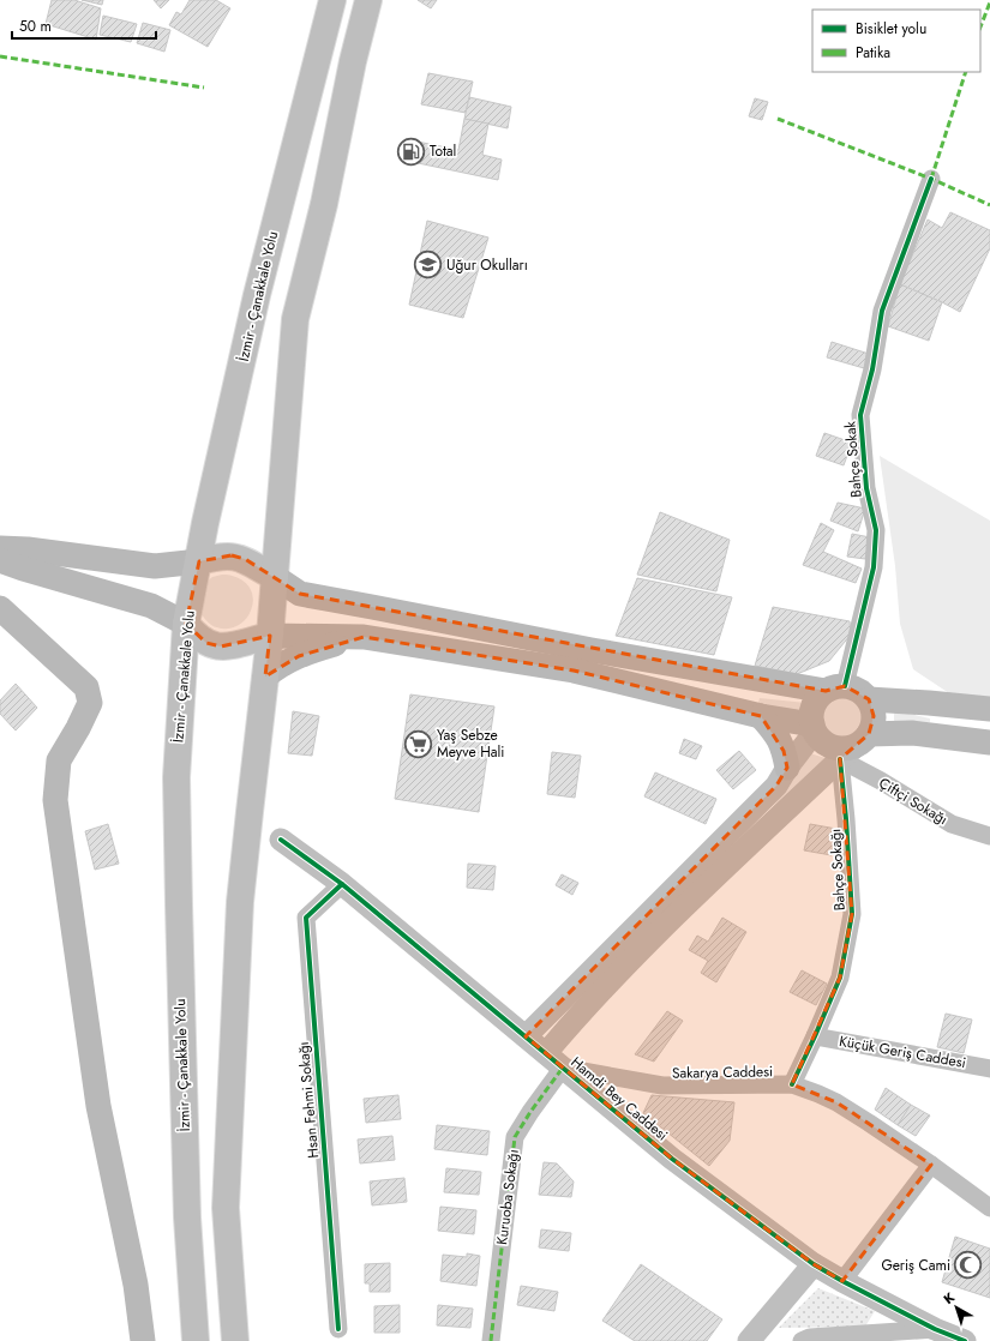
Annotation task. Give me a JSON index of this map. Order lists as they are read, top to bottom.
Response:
{
  "streets": {
    "highway": ["İzmir - Çanakkale Yolu"],
    "street": [
      "Bahçe Sokak",
      "Çiftçi Sokağı",
      "Bahçe Sokağı",
      "Küçük Geriş Caddesi",
      "Sakarya Caddesi",
      "Hamdi Bey Caddesi",
      "Hsan Fehmi Sokağı",
      "Kuruoba Sokağı"
    ]
  },
  "crossings": [
    ["Çiftçi Sokağı", "Bahçe Sokağı"],
    ["Bahçe Sokağı", "Küçük Geriş Caddesi"],
    ["Bahçe Sokağı", "Sakarya Caddesi"],
    ["Sakarya Caddesi", "Hamdi Bey Caddesi"],
    ["Sakarya Caddesi", "Kuruoba Sokağı"],
    ["Hamdi Bey Caddesi", "Hsan Fehmi Sokağı"],
    ["Hamdi Bey Caddesi", "Kuruoba Sokağı"]
  ],
  "places": {
    "fuel station": ["Total"],
    "school or university": ["Uğur Okulları"],
    "supermarket": ["Yaş Sebze Meyve Hali"],
    "mosque": ["Geriş Cami"]
  },
  "legend": ["Bisiklet yolu", "Patika"],
  "scale_bar": "50 m",
  "north": "top left"
}
